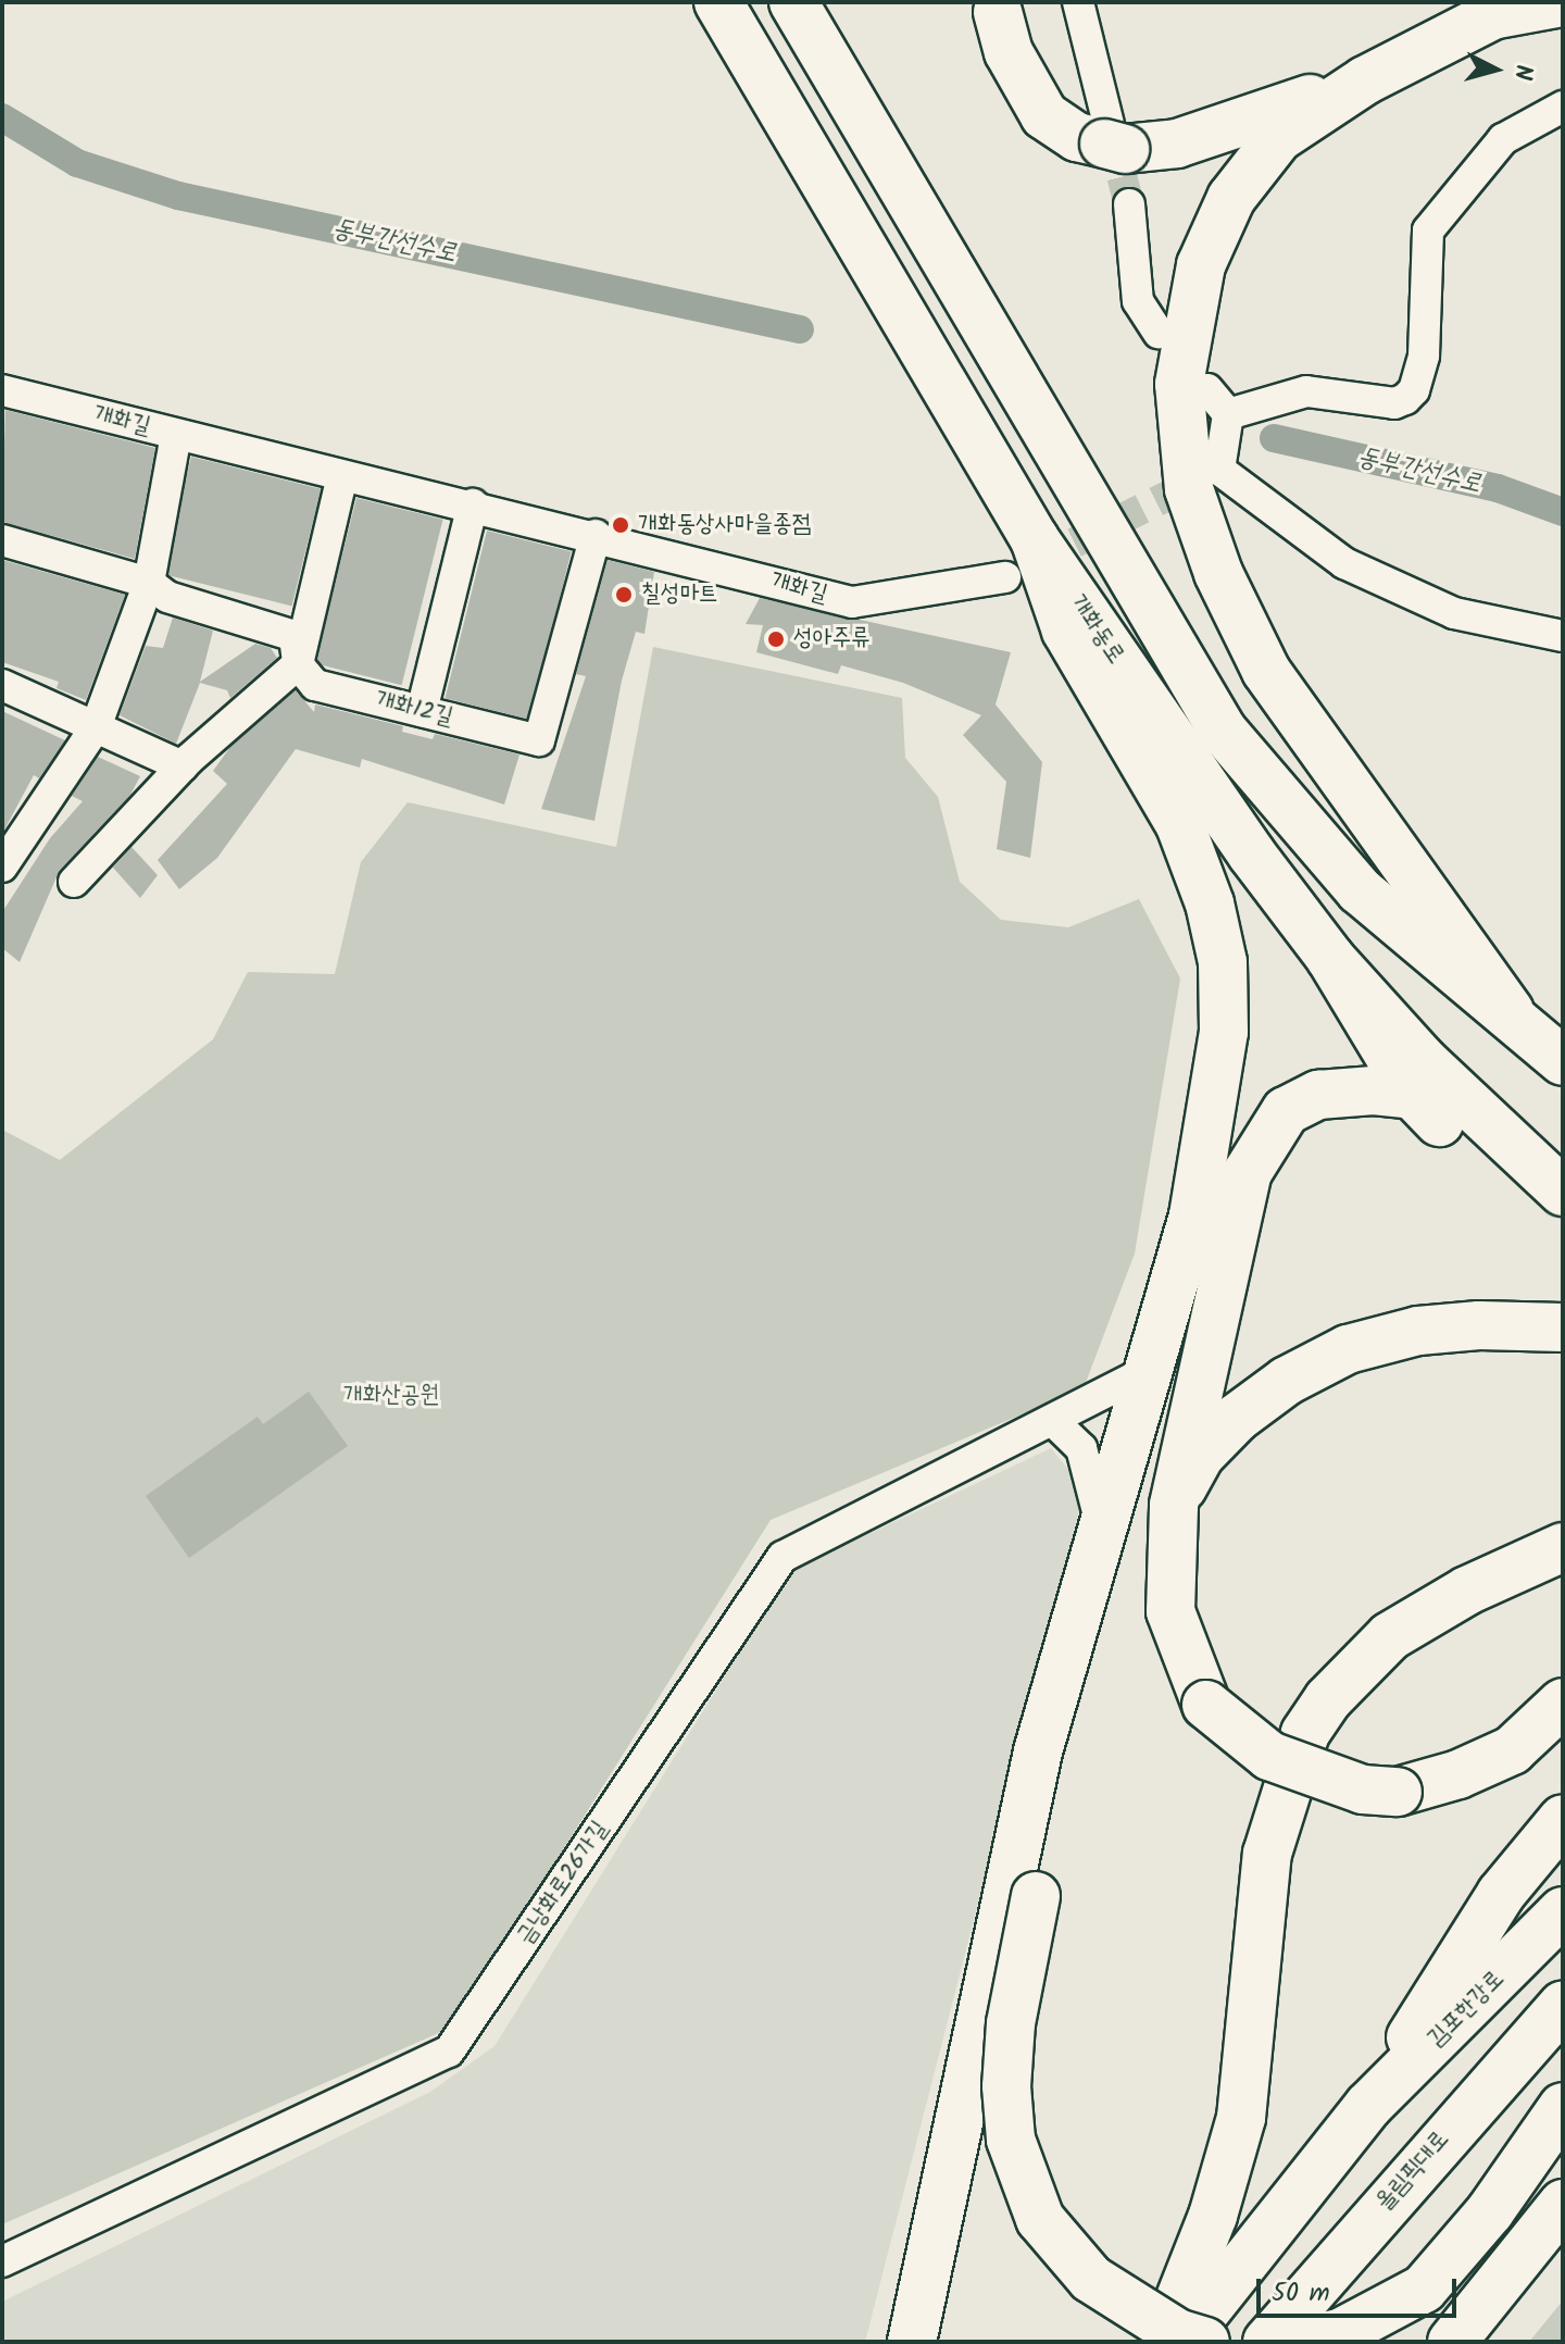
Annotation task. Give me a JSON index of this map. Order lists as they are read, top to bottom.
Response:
{
  "streets": {
    "main road": ["개화동로", "김포한강로", "올림픽대로"],
    "street": ["개화길", "개화12길", "금낭화로26가길"]
  },
  "crossings": [
    ["개화길", "개화12길"]
  ],
  "water": ["동부간선수로"],
  "parks": ["개화산공원"],
  "places": ["개화동상사마을종점", "칠성마트", "성아주류"],
  "scale_bar": "50 m",
  "north": "right"
}
